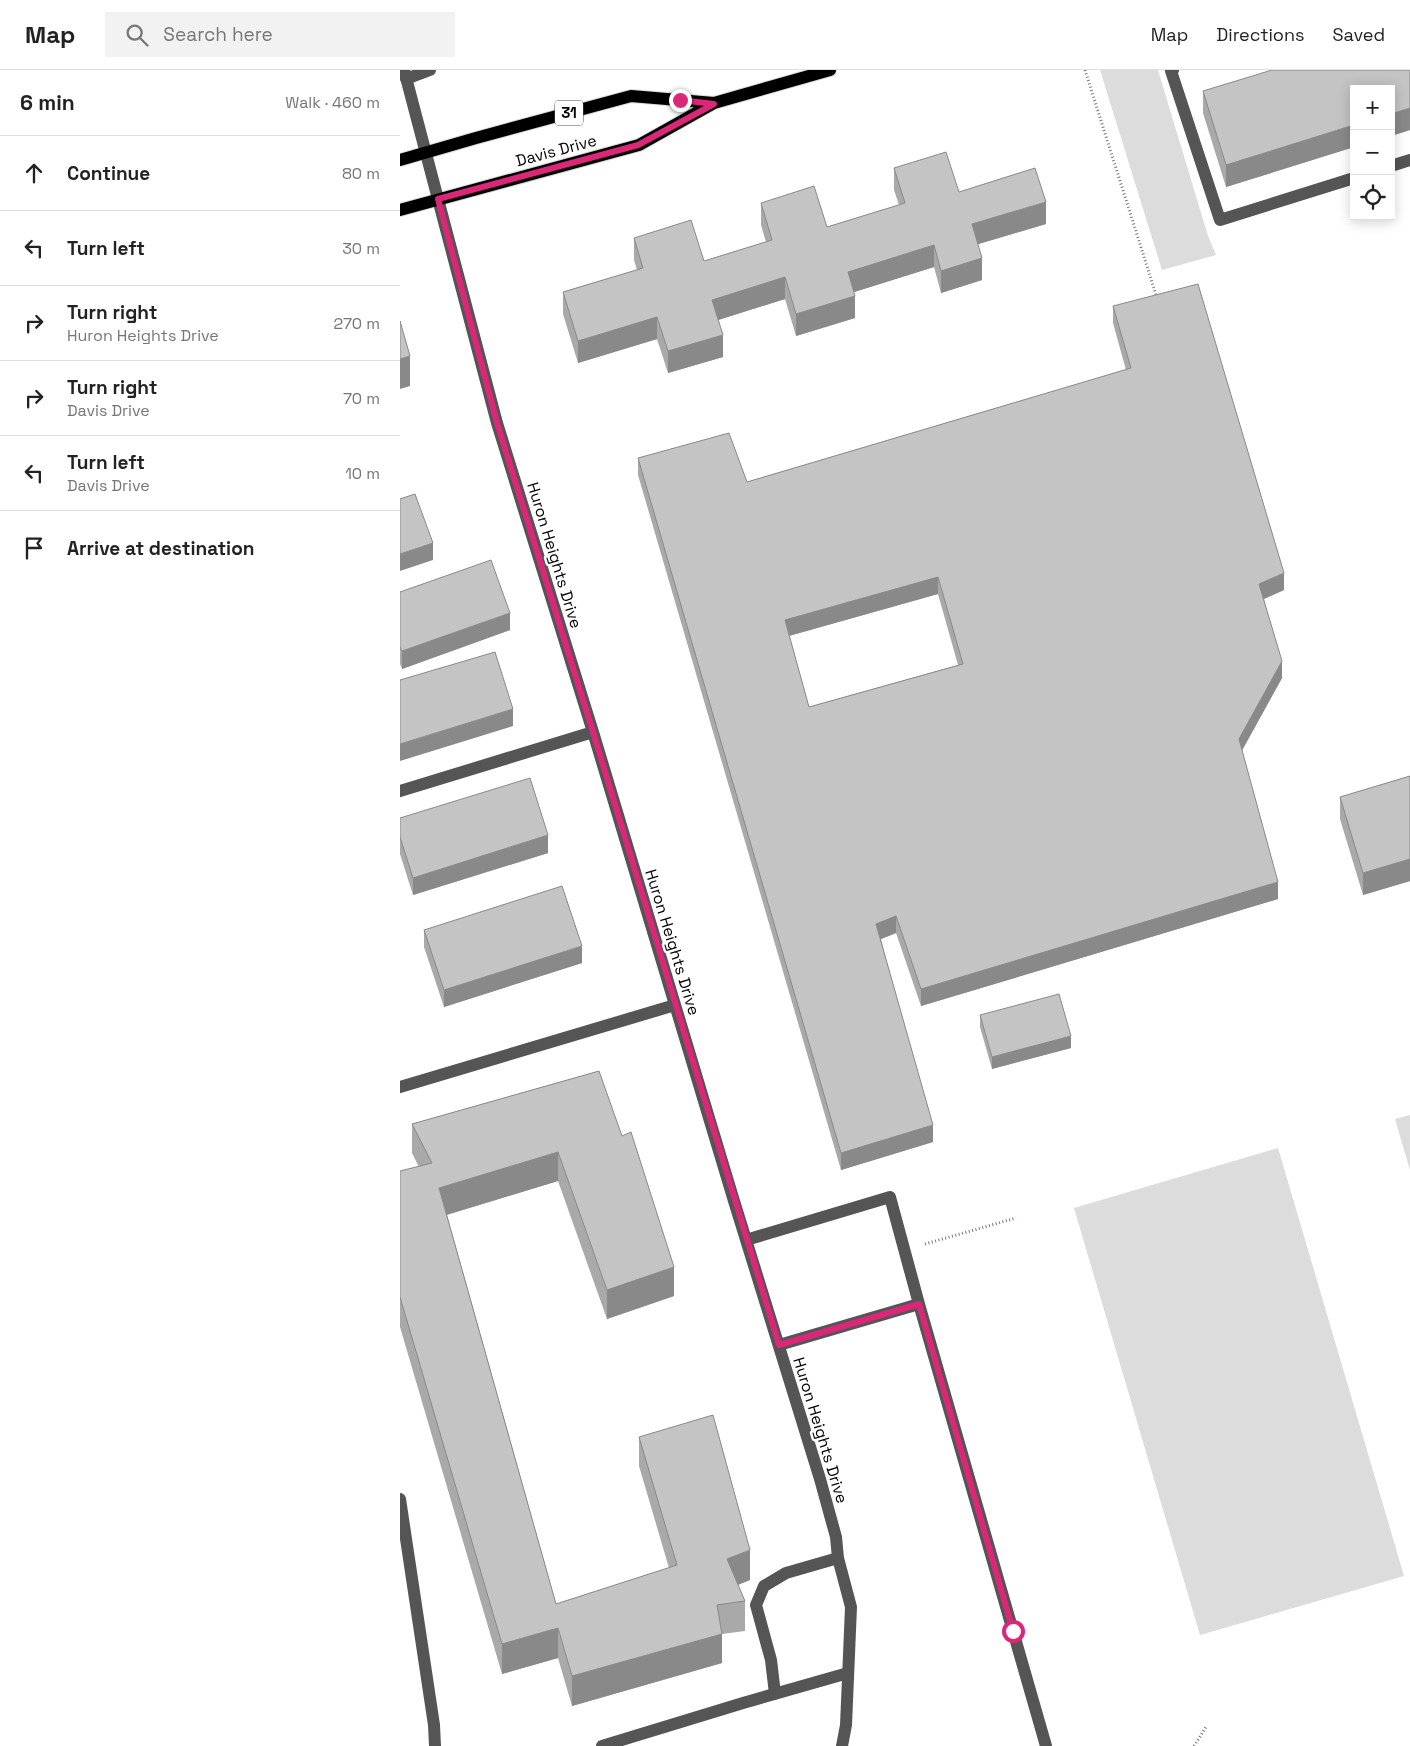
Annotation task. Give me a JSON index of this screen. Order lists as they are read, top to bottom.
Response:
{
  "streets": {
    "main road": ["31", "Davis Drive"],
    "street": ["Huron Heights Drive"]
  },
  "crossings": [
    ["Davis Drive", "Huron Heights Drive"]
  ],
  "page": {
    "header": "Map",
    "search": "Search here",
    "nav": ["Map", "Directions", "Saved"],
    "heading": ["6 min", "Walk · 460 m"],
    "map_buttons": ["+", "−"],
    "list": [
      ["Continue", "80 m"],
      ["Turn left", "30 m"],
      ["Turn right", "Huron Heights Drive", "270 m"],
      ["Turn right", "Davis Drive", "70 m"],
      ["Turn left", "Davis Drive", "10 m"],
      "Arrive at destination"
    ]
  }
}
